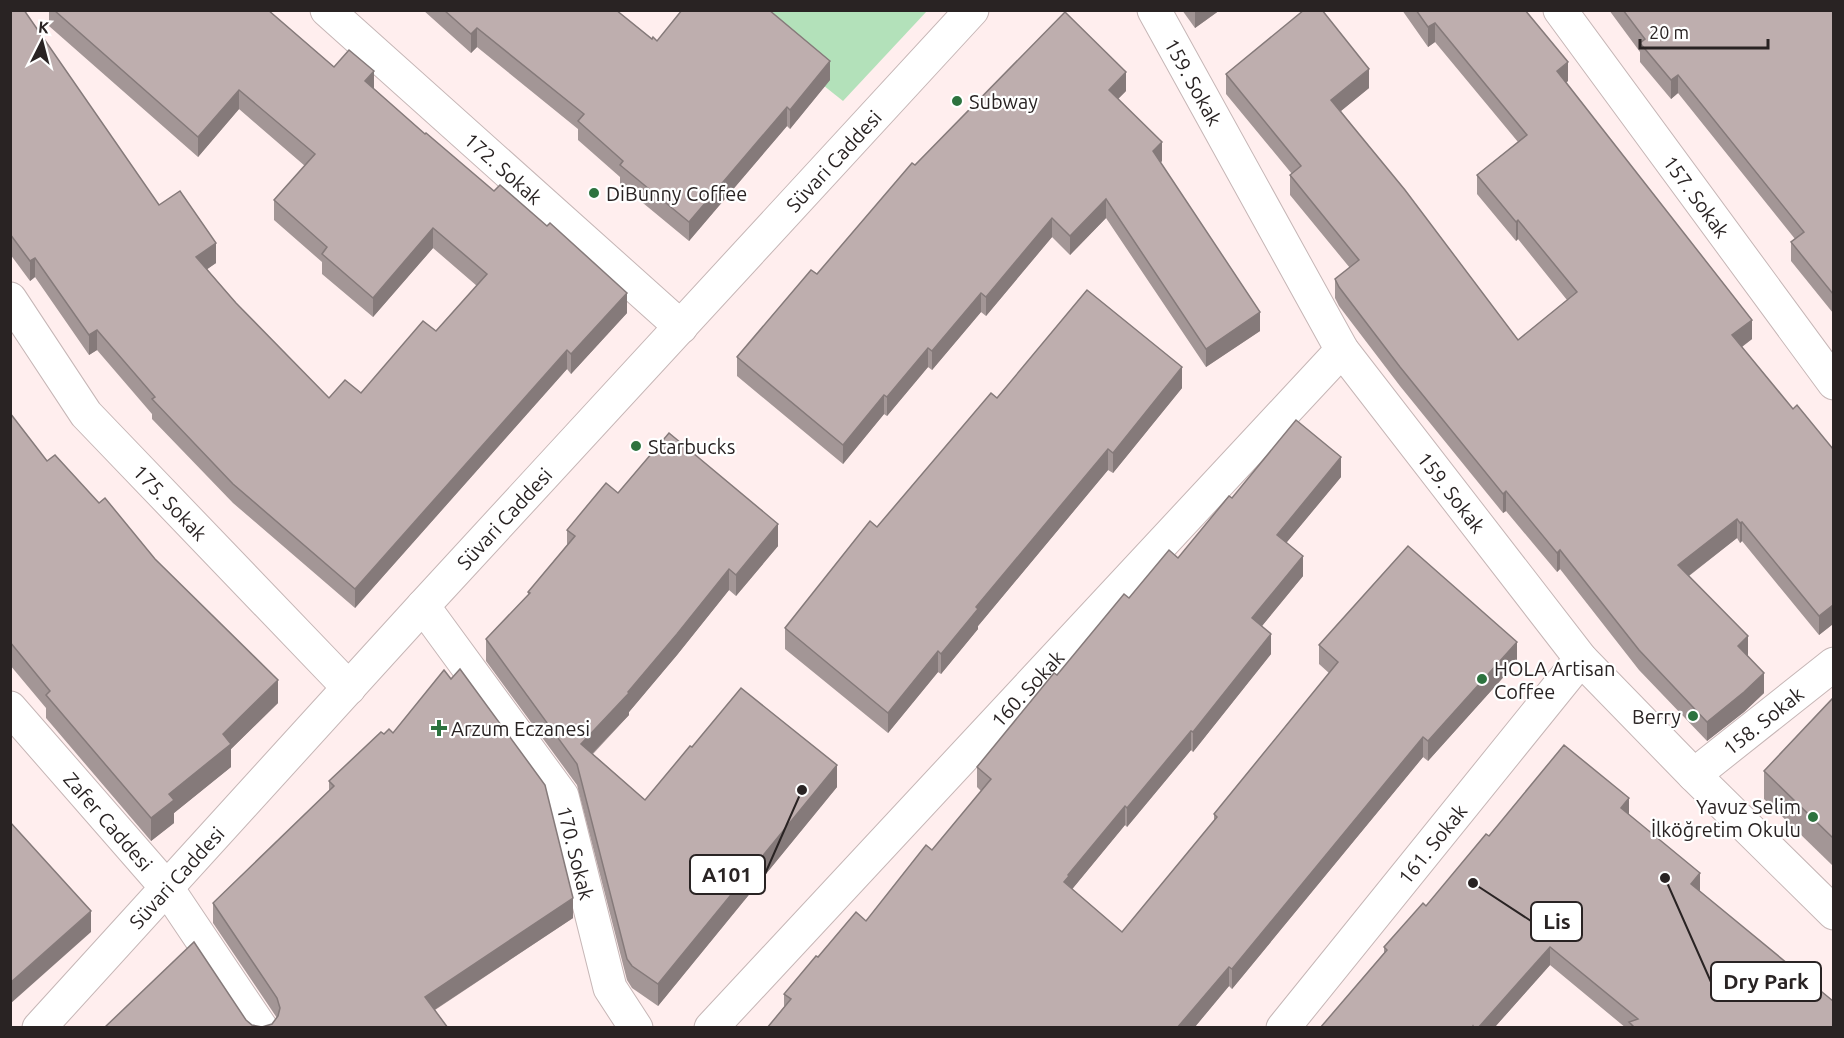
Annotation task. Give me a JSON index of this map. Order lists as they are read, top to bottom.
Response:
{
  "streets": {
    "street": [
      "159. Sokak",
      "Süvari Caddesi",
      "172. Sokak",
      "157. Sokak",
      "175. Sokak",
      "160. Sokak",
      "158. Sokak",
      "Zafer Caddesi",
      "161. Sokak",
      "170. Sokak"
    ]
  },
  "crossings": [
    ["159. Sokak", "160. Sokak"],
    ["159. Sokak", "158. Sokak"],
    ["159. Sokak", "161. Sokak"],
    ["Süvari Caddesi", "172. Sokak"],
    ["Süvari Caddesi", "175. Sokak"],
    ["Süvari Caddesi", "Zafer Caddesi"],
    ["Süvari Caddesi", "170. Sokak"]
  ],
  "places": {
    "other": [
      "Subway",
      "DiBunny Coffee",
      "Starbucks",
      "HOLA Artisan Coffee",
      "Berry",
      "A101",
      "Yavuz Selim İlköğretim Okulu",
      "Dry Park",
      "Lis"
    ],
    "health": ["Arzum Eczanesi"]
  },
  "scale_bar": "20 m",
  "north": "top"
}
